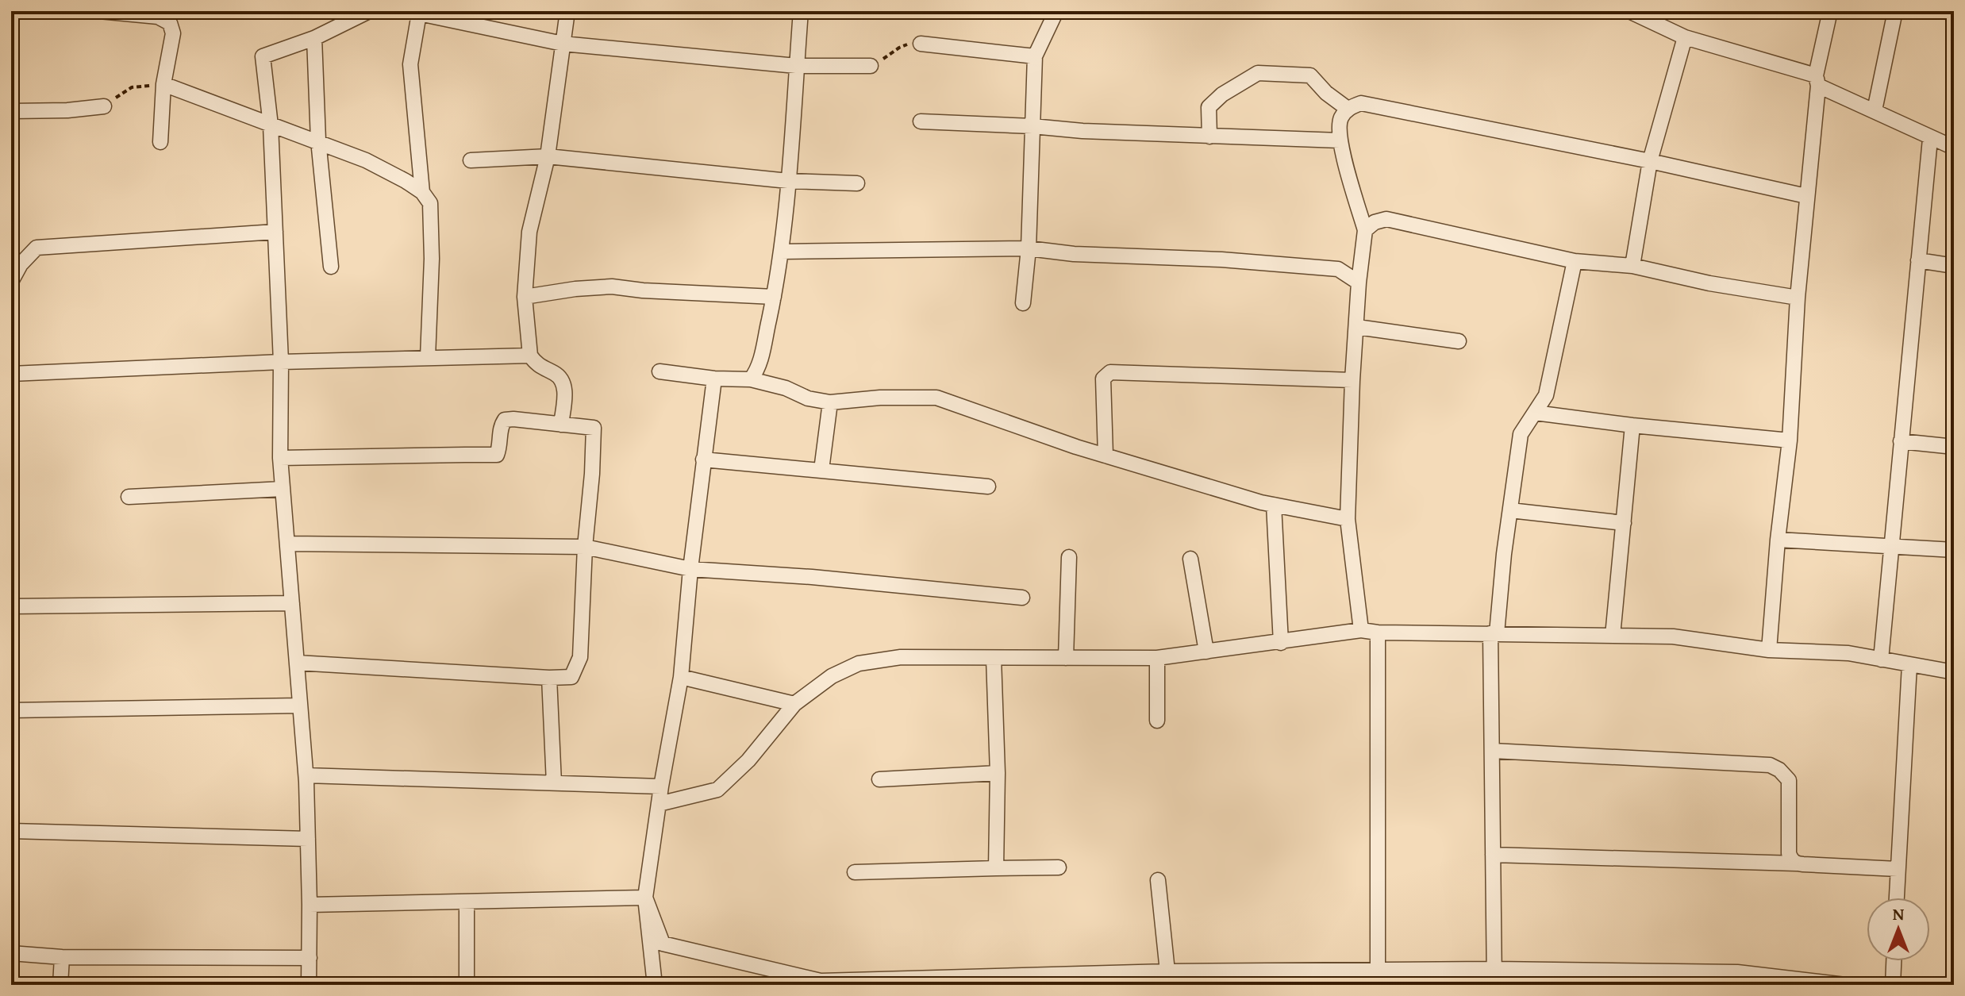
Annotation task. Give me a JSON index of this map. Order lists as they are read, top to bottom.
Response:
{
  "north": "top"
}
